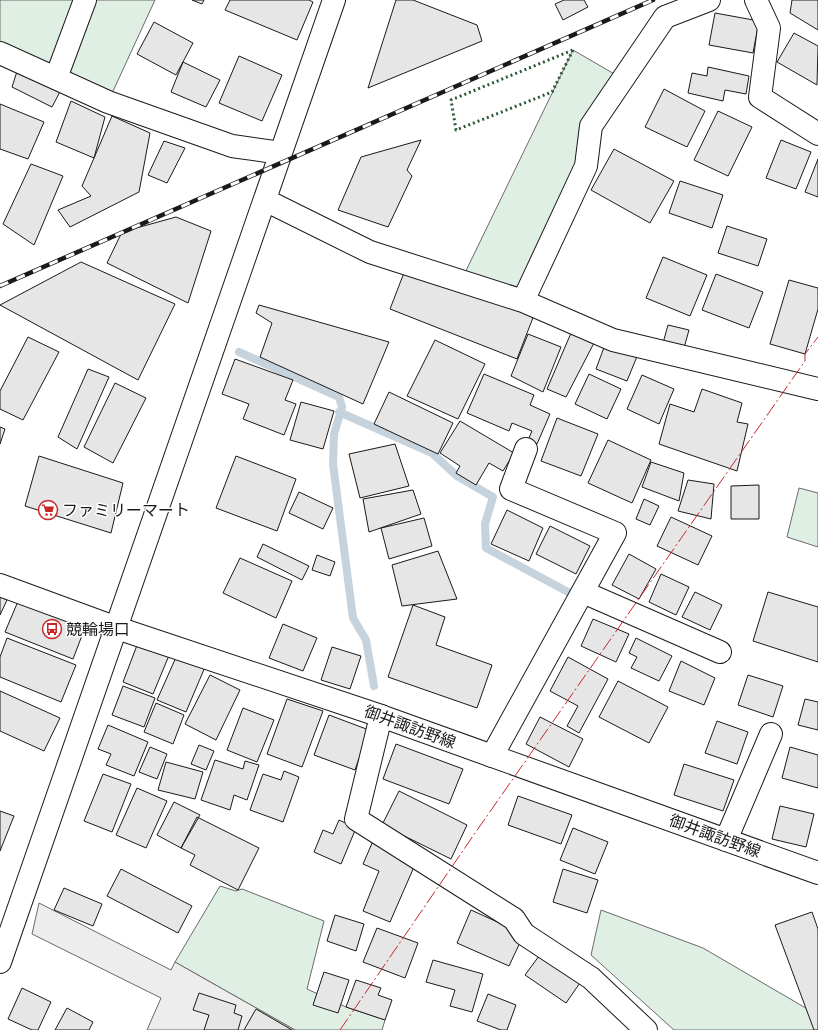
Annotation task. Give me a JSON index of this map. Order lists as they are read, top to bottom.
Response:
{
  "streets": {
    "street": ["御井諏訪野線"]
  },
  "places": {
    "supermarket": ["ファミリーマート"],
    "bus stop": ["競輪場口"]
  }
}
